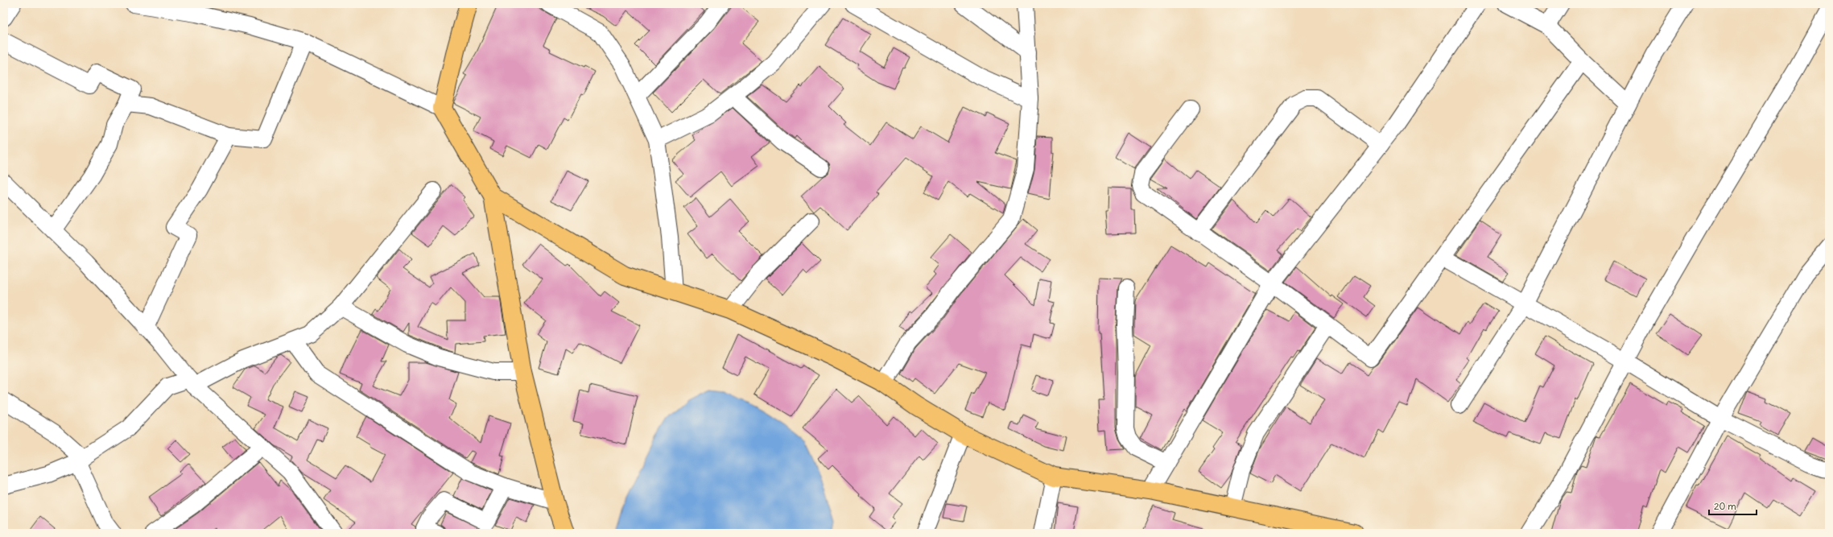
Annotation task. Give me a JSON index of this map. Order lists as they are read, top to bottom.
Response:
{
  "scale_bar": "20 m"
}
